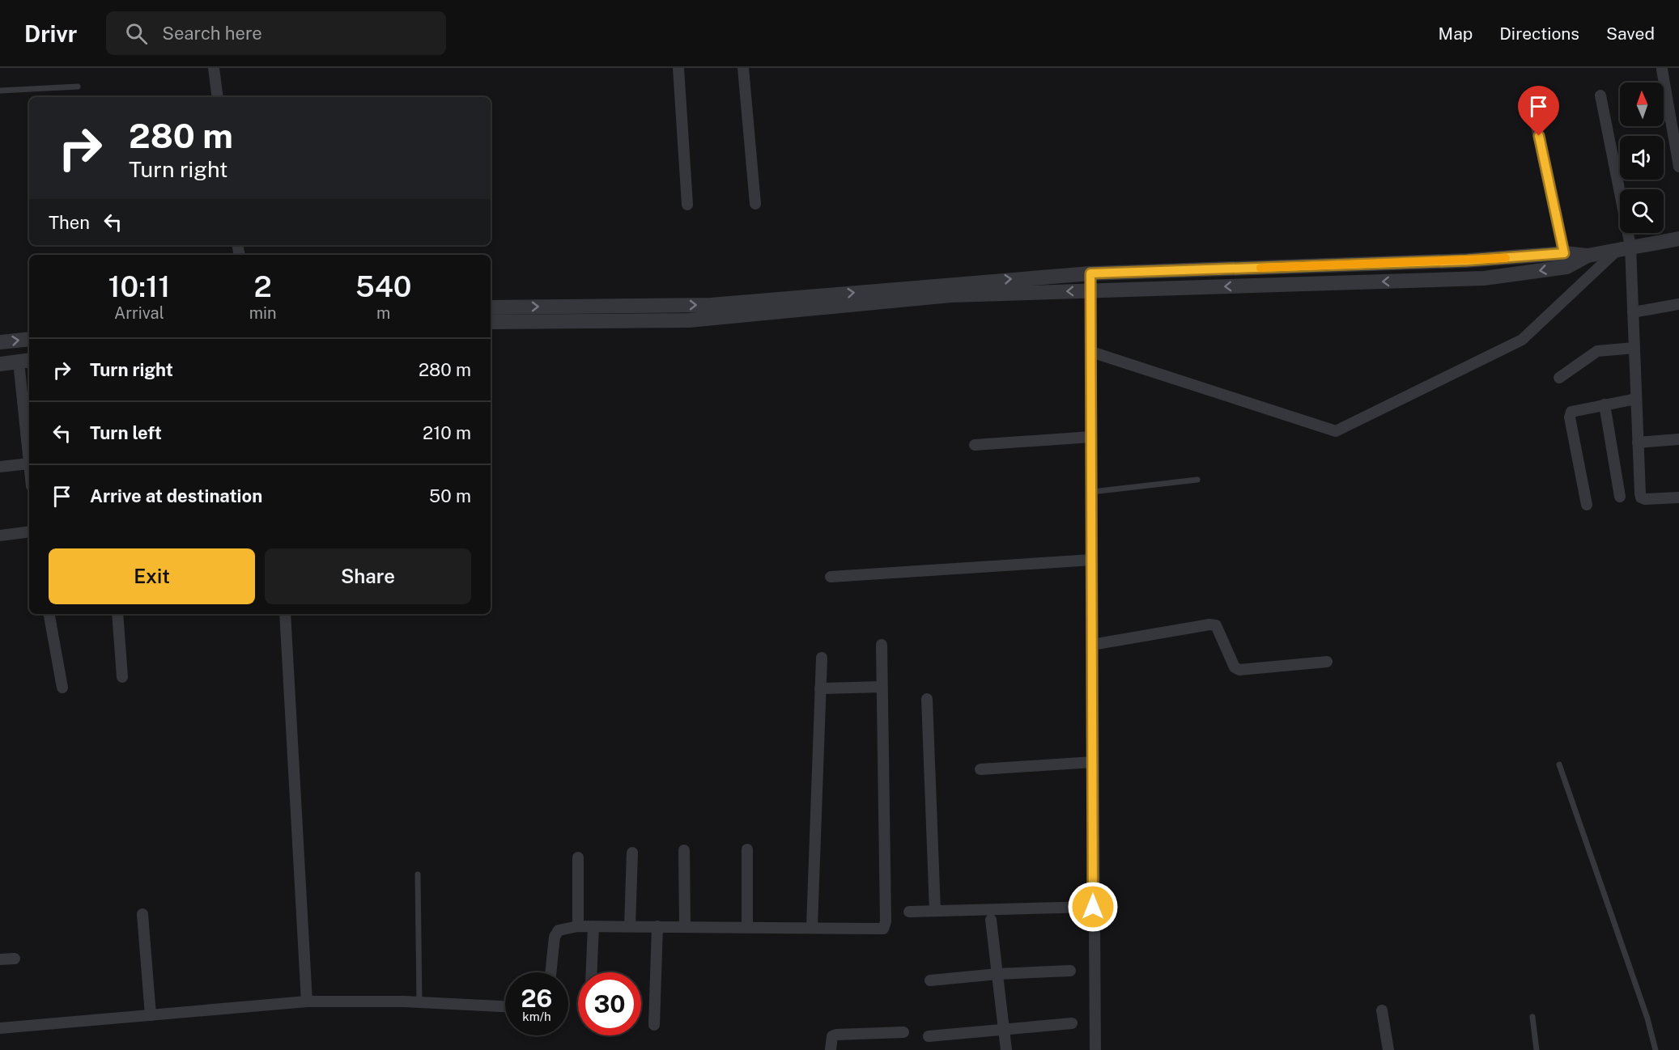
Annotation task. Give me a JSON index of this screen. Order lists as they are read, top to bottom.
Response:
{
  "north": "top",
  "page": {
    "header": "Drivr",
    "search": "Search here",
    "nav": ["Map", "Directions", "Saved"],
    "turn": ["280 m", "Turn right"],
    "then": "Then",
    "eta": [
      "10:11",
      "Arrival",
      "2",
      "min",
      "540",
      "m"
    ],
    "list": [
      {
        "name": "Turn right",
        "value": "280 m"
      },
      {
        "name": "Turn left",
        "value": "210 m"
      },
      {
        "name": "Arrive at destination",
        "value": "50 m"
      }
    ],
    "buttons": ["Exit", "Share"],
    "speed": "26 km/h",
    "limit": "30"
  }
}
